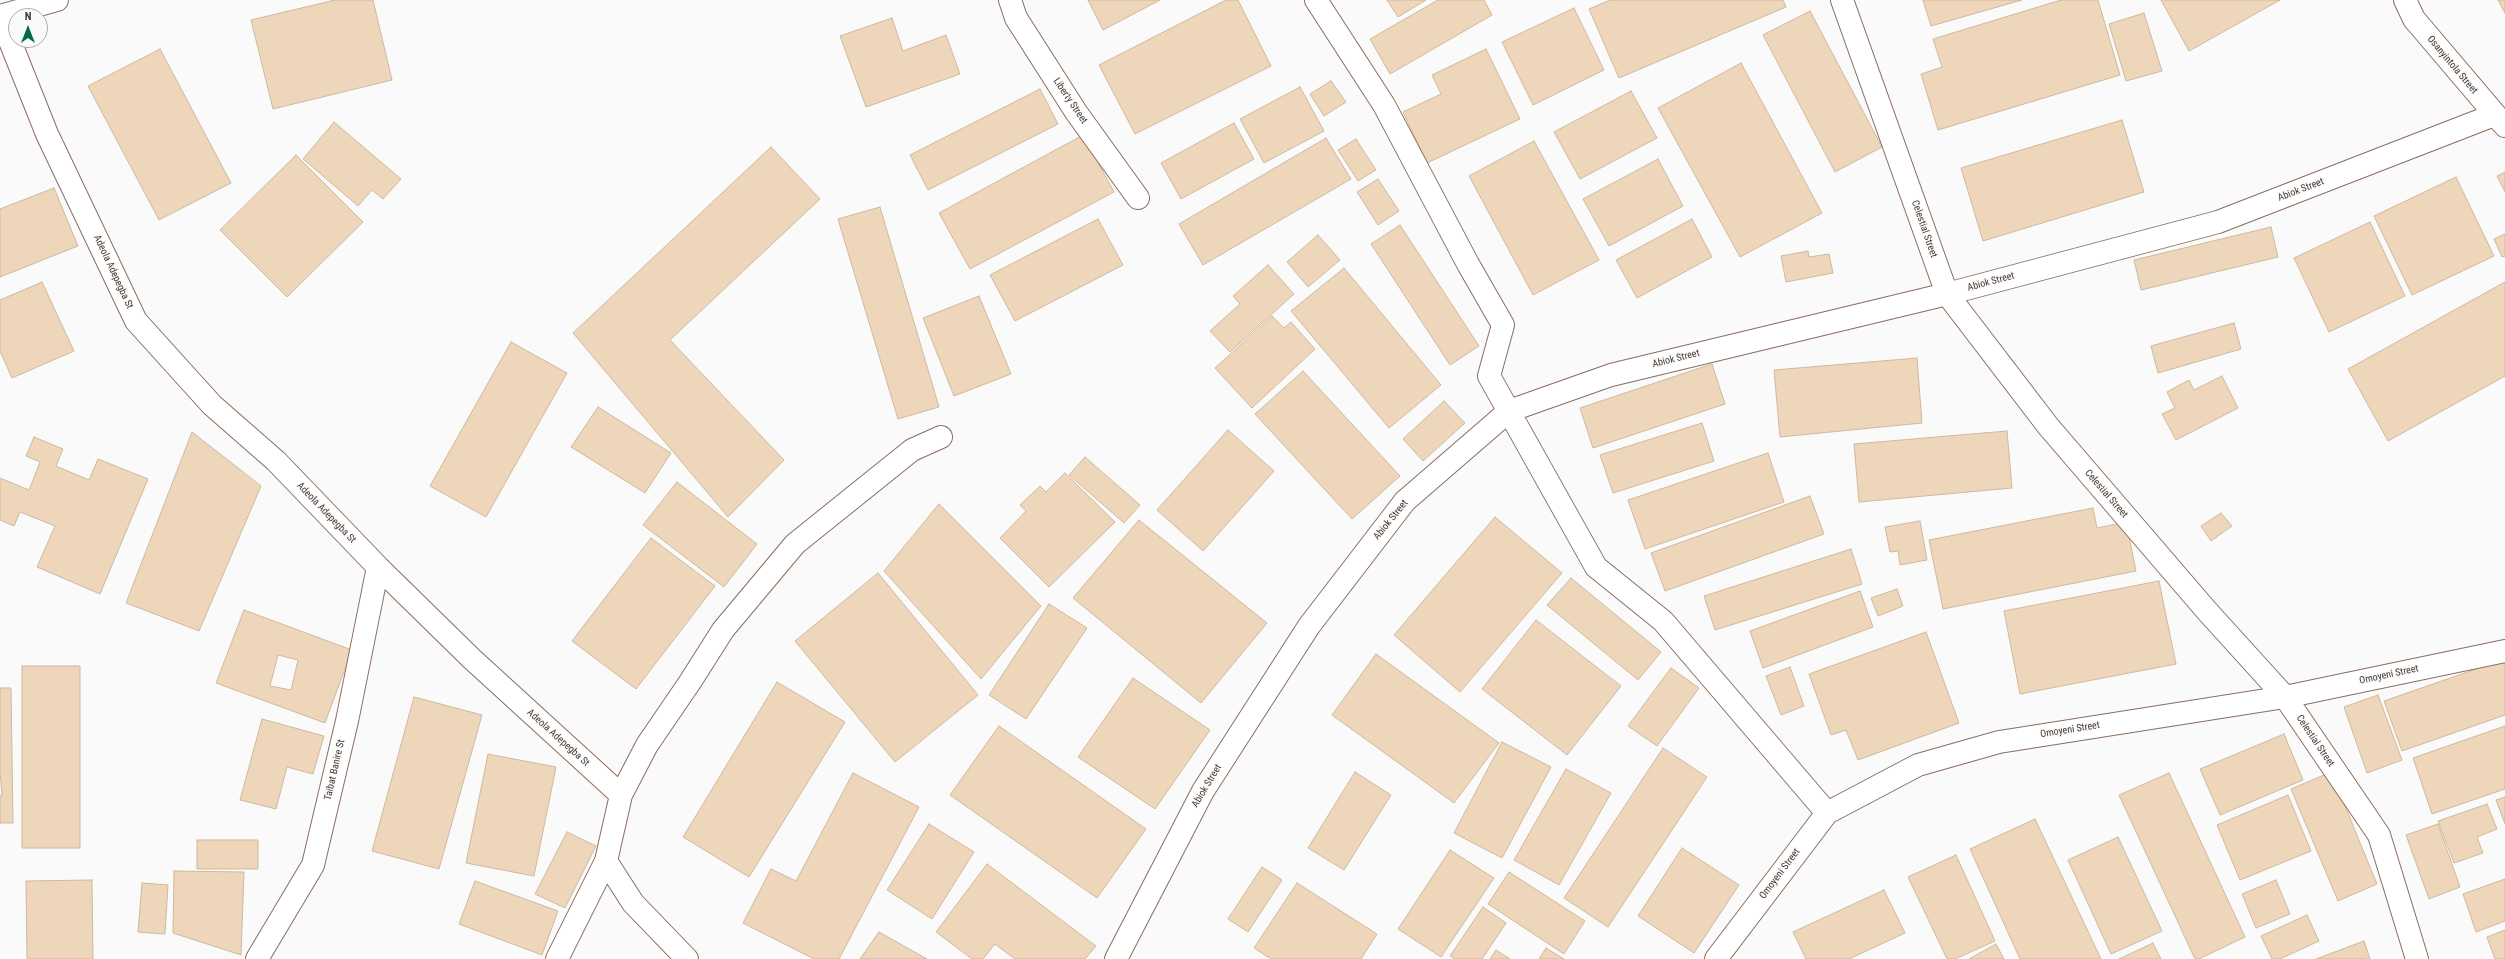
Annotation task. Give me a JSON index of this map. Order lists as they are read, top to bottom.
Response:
{
  "streets": {
    "street": [
      "Osanyintola Street",
      "Liberty Street",
      "Abiok Street",
      "Celestial Street",
      "Adeola Adepegba St",
      "Omoyeni Street",
      "Taibat Banire St"
    ]
  },
  "crossings": [
    ["Osanyintola Street", "Abiok Street"],
    ["Abiok Street", "Celestial Street"],
    ["Celestial Street", "Omoyeni Street"],
    ["Adeola Adepegba St", "Taibat Banire St"]
  ],
  "north": "top"
}
